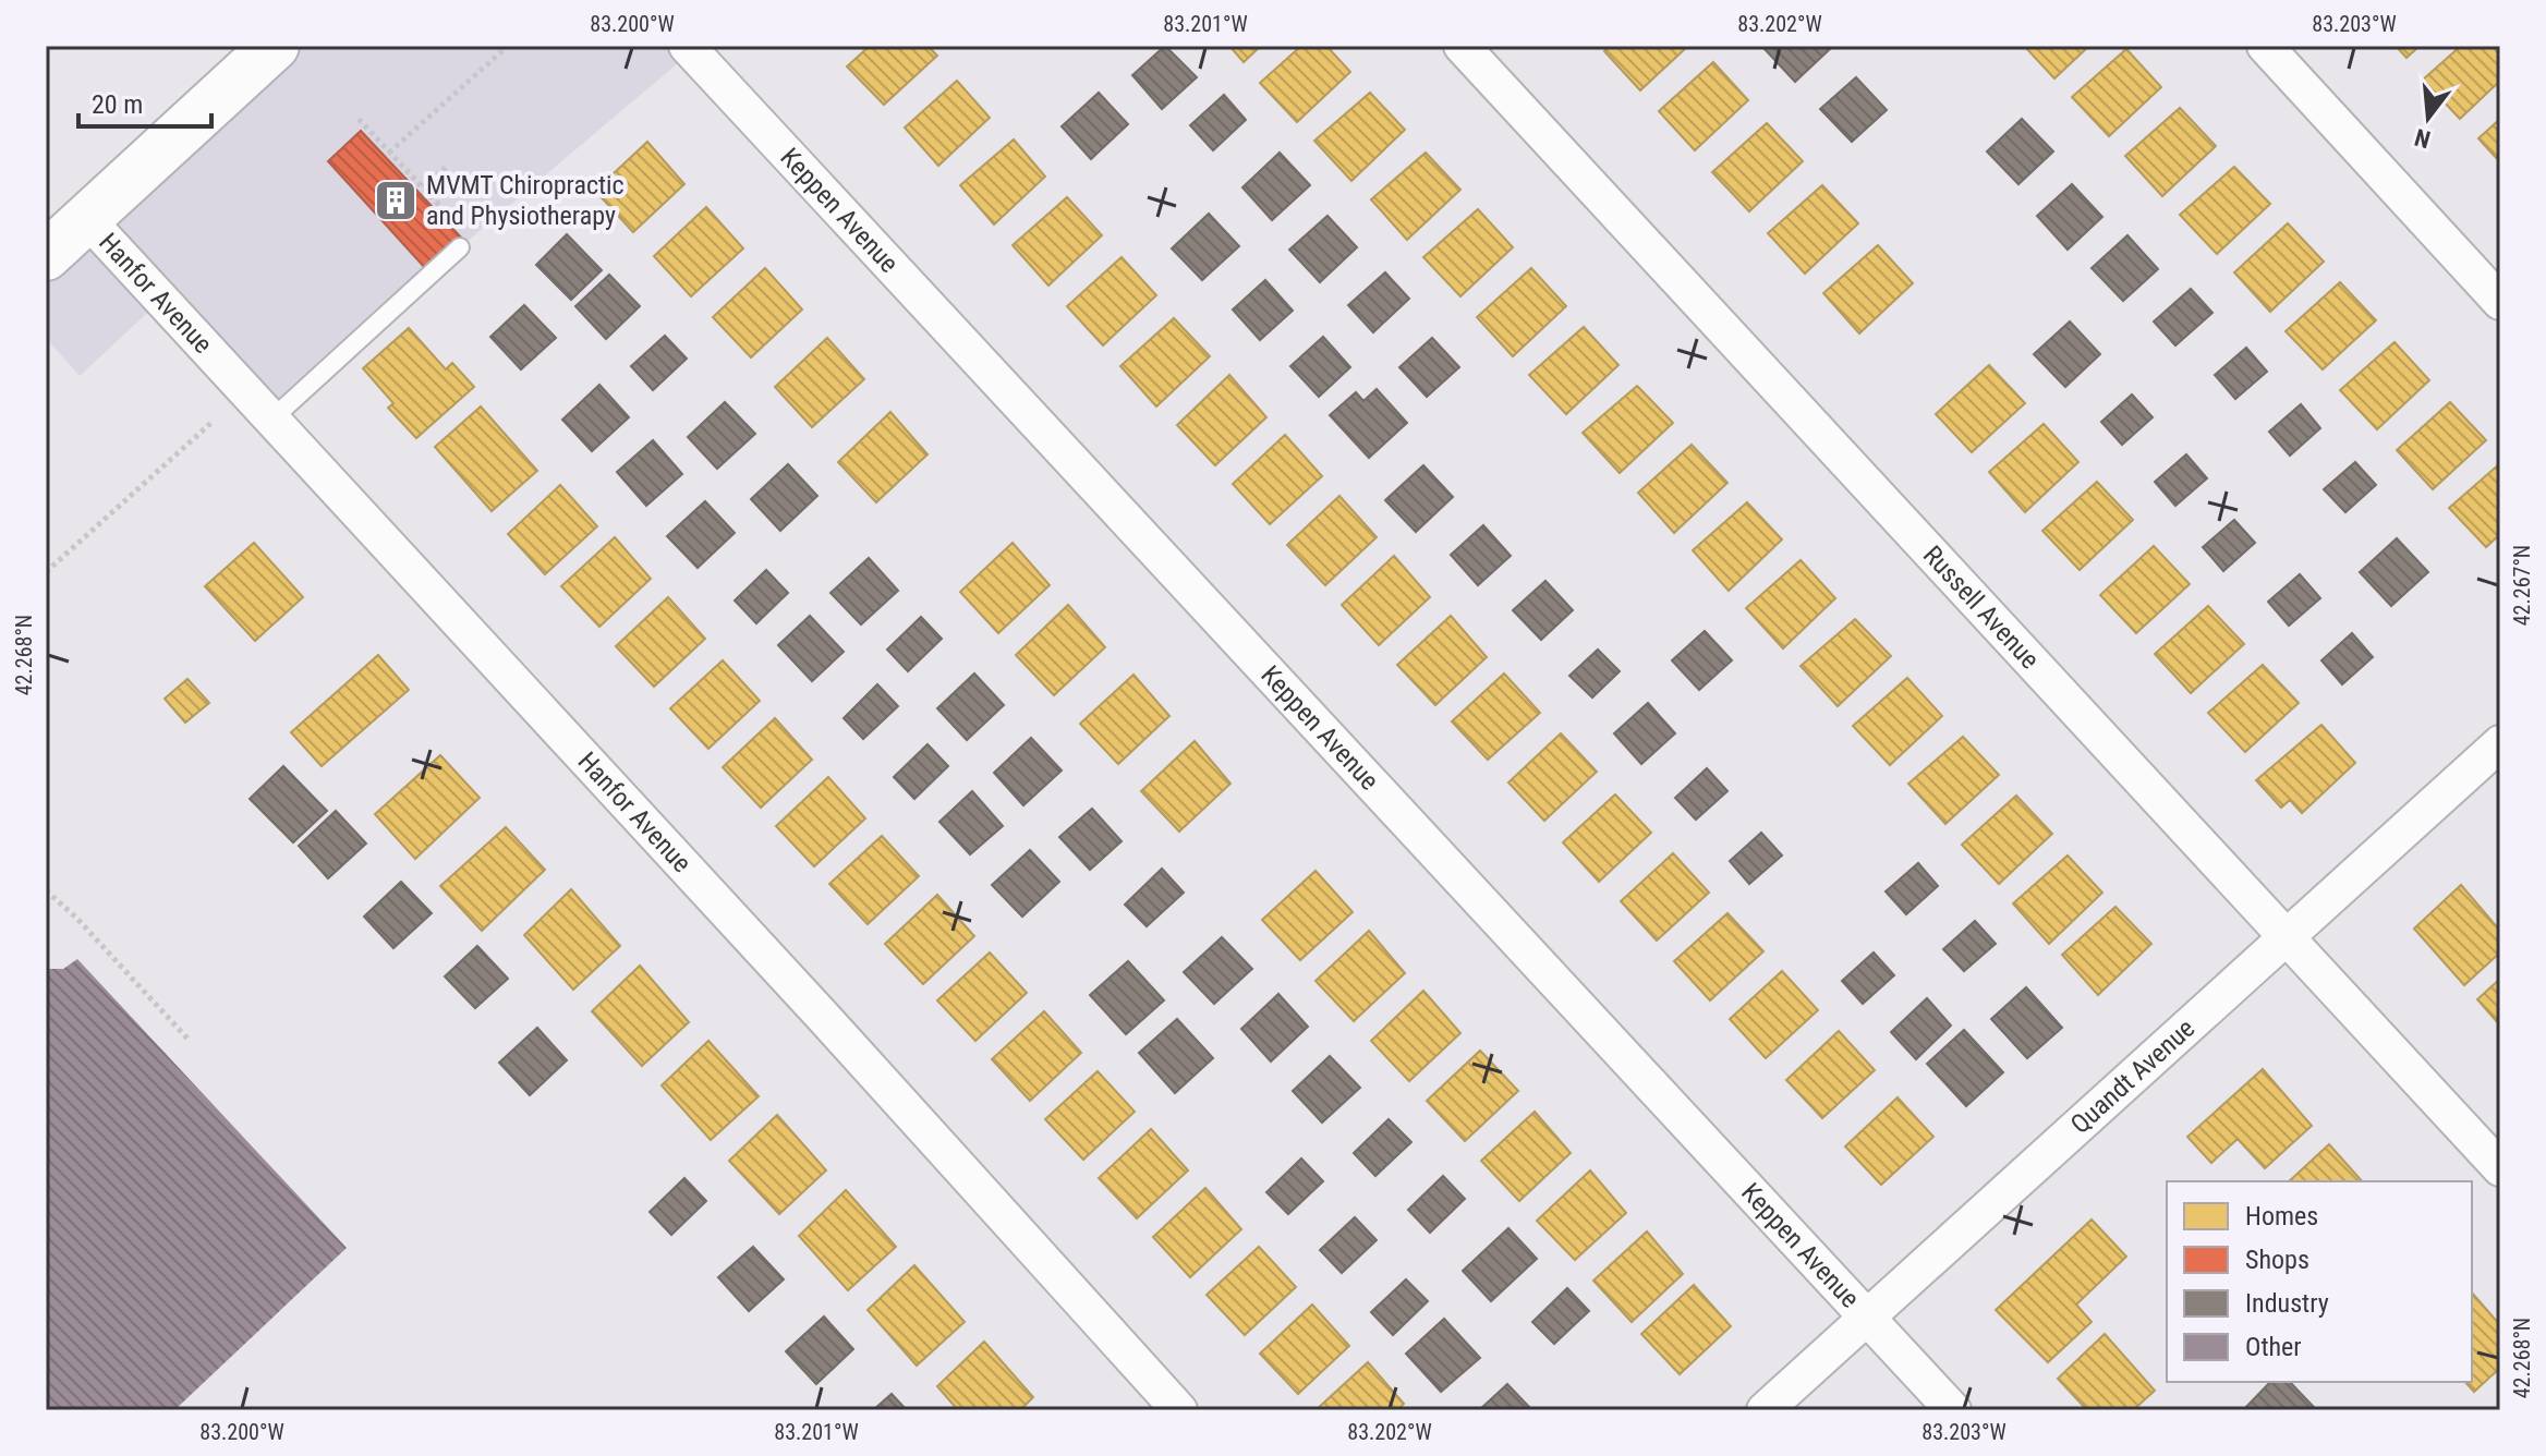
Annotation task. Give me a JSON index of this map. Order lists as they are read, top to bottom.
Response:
{
  "streets": {
    "street": [
      "Keppen Avenue",
      "Hanfor Avenue",
      "Russell Avenue",
      "Quandt Avenue"
    ]
  },
  "crossings": [
    ["Keppen Avenue", "Quandt Avenue"],
    ["Russell Avenue", "Quandt Avenue"]
  ],
  "places": {
    "building": ["MVMT Chiropractic and Physiotherapy"]
  },
  "legend": [
    "Homes",
    "Shops",
    "Industry",
    "Other"
  ],
  "scale_bar": "20 m",
  "north": "bottom",
  "coordinates": [
    "83.200°W",
    "83.201°W",
    "83.202°W",
    "83.203°W",
    "42.267°N",
    "42.268°N"
  ]
}
